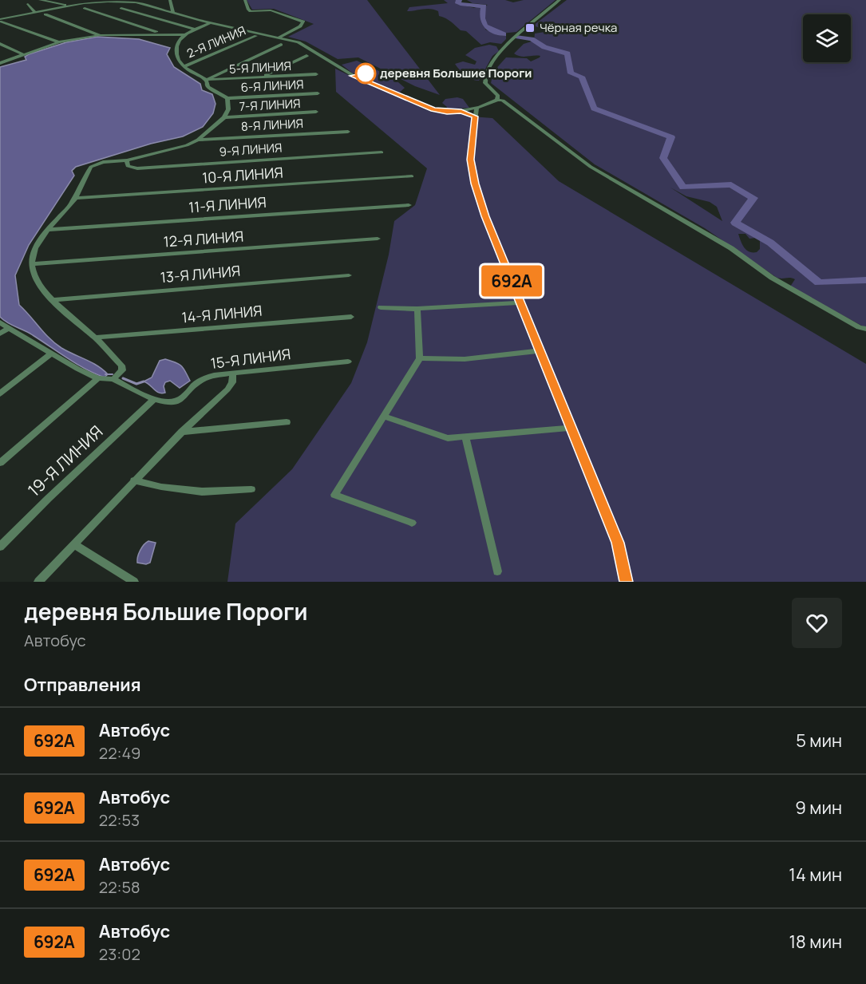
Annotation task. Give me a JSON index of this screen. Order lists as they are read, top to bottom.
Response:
{
  "streets": {
    "street": [
      "2-Я ЛИНИЯ",
      "5-Я ЛИНИЯ",
      "6-Я ЛИНИЯ",
      "7-Я ЛИНИЯ",
      "8-Я ЛИНИЯ",
      "9-Я ЛИНИЯ",
      "10-Я ЛИНИЯ",
      "11-Я ЛИНИЯ",
      "12-Я ЛИНИЯ",
      "13-Я ЛИНИЯ",
      "14-Я ЛИНИЯ",
      "15-Я ЛИНИЯ",
      "19-Я ЛИНИЯ"
    ]
  },
  "crossings": [
    ["15-Я ЛИНИЯ", "19-Я ЛИНИЯ"]
  ],
  "places": {
    "transit": ["Чёрная речка"],
    "other": ["деревня Большие Пороги"]
  },
  "lines": ["bus line 692А"],
  "page": {
    "on_map": "692А",
    "heading": [
      ["деревня Большие Пороги", "Автобус"],
      "Отправления"
    ],
    "list": [
      {
        "mark": "692А",
        "name": "Автобус",
        "note": "22:49",
        "value": "5 мин"
      },
      {
        "mark": "692А",
        "name": "Автобус",
        "note": "22:53",
        "value": "9 мин"
      },
      {
        "mark": "692А",
        "name": "Автобус",
        "note": "22:58",
        "value": "14 мин"
      },
      {
        "mark": "692А",
        "name": "Автобус",
        "note": "23:02",
        "value": "18 мин"
      }
    ]
  }
}
